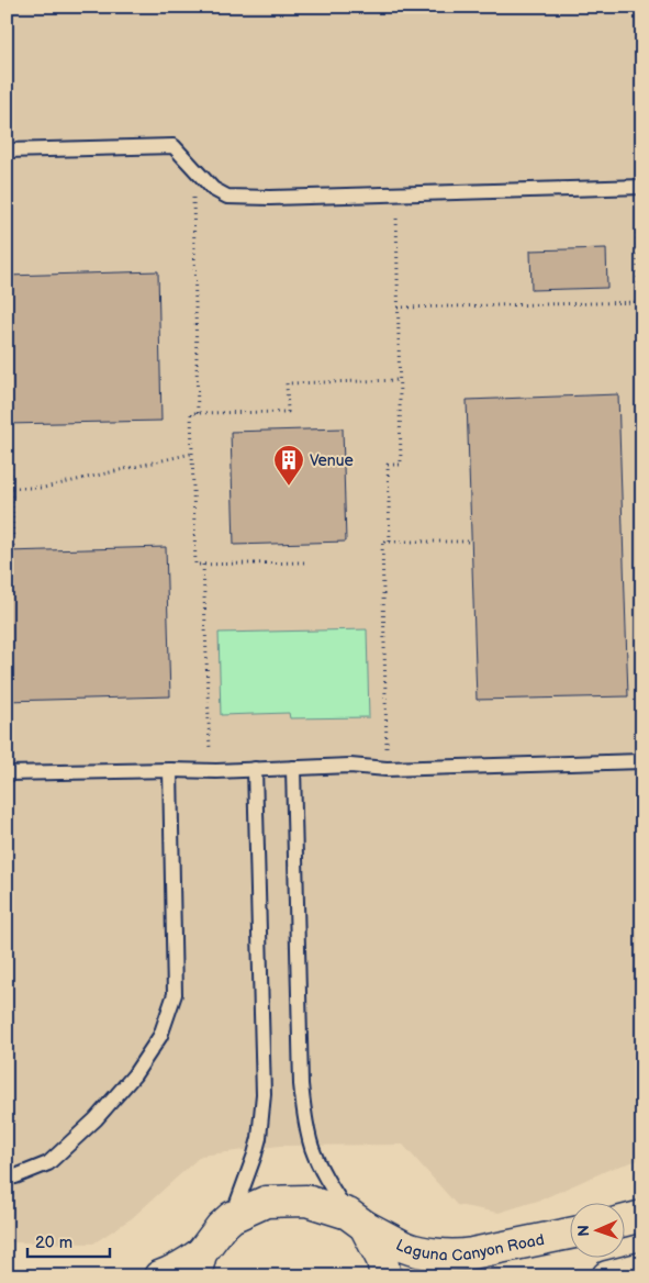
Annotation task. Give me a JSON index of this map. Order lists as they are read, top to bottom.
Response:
{
  "streets": {
    "main road": ["Laguna Canyon Road"]
  },
  "places": {
    "building": ["Venue"]
  },
  "scale_bar": "20 m",
  "north": "left"
}
